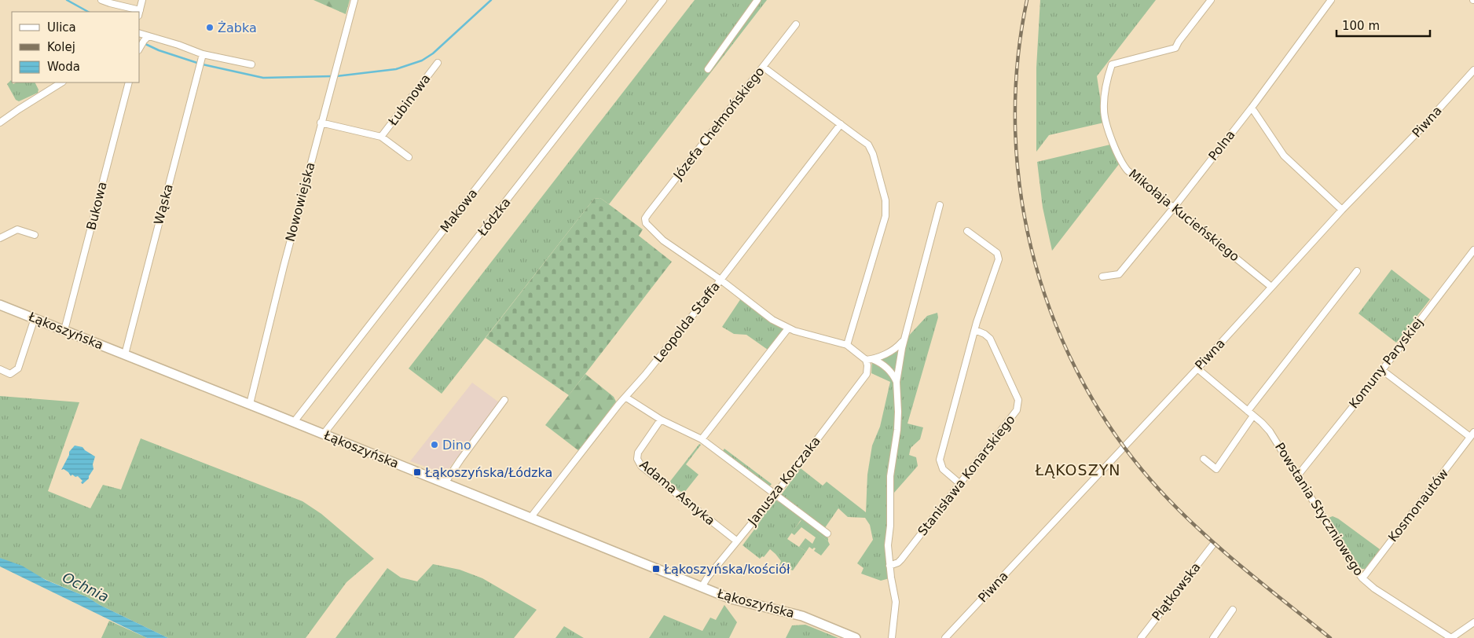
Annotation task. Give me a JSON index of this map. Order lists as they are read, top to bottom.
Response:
{
  "streets": {
    "street": [
      "Łubinowa",
      "Piwna",
      "Józefa Chełmońskiego",
      "Polna",
      "Nowowiejska",
      "Wąska",
      "Bukowa",
      "Makowa",
      "Mikołaja Kucieńskiego",
      "Łódzka",
      "Leopolda Staffa",
      "Łąkoszyńska",
      "Komuny Paryskiej",
      "Stanisława Konarskiego",
      "Janusza Korczaka",
      "Adama Asnyka",
      "Kosmonautów",
      "Powstania Styczniowego",
      "Piątkowska"
    ]
  },
  "crossings": [
    ["Łubinowa", "Nowowiejska"],
    ["Piwna", "Mikołaja Kucieńskiego"],
    ["Piwna", "Powstania Styczniowego"],
    ["Józefa Chełmońskiego", "Leopolda Staffa"],
    ["Polna", "Mikołaja Kucieńskiego"],
    ["Nowowiejska", "Łąkoszyńska"],
    ["Wąska", "Łąkoszyńska"],
    ["Bukowa", "Łąkoszyńska"],
    ["Makowa", "Łąkoszyńska"],
    ["Łódzka", "Łąkoszyńska"],
    ["Leopolda Staffa", "Łąkoszyńska"],
    ["Łąkoszyńska", "Janusza Korczaka"],
    ["Komuny Paryskiej", "Powstania Styczniowego"],
    ["Janusza Korczaka", "Adama Asnyka"],
    ["Kosmonautów", "Powstania Styczniowego"]
  ],
  "districts": ["ŁĄKOSZYN"],
  "water": ["Ochnia"],
  "places": {
    "other": ["Żabka", "Dino"],
    "transit": ["Łąkoszyńska/Łódzka", "Łąkoszyńska/kościół"]
  },
  "legend": ["Ulica", "Kolej", "Woda"],
  "scale_bar": "100 m"
}
